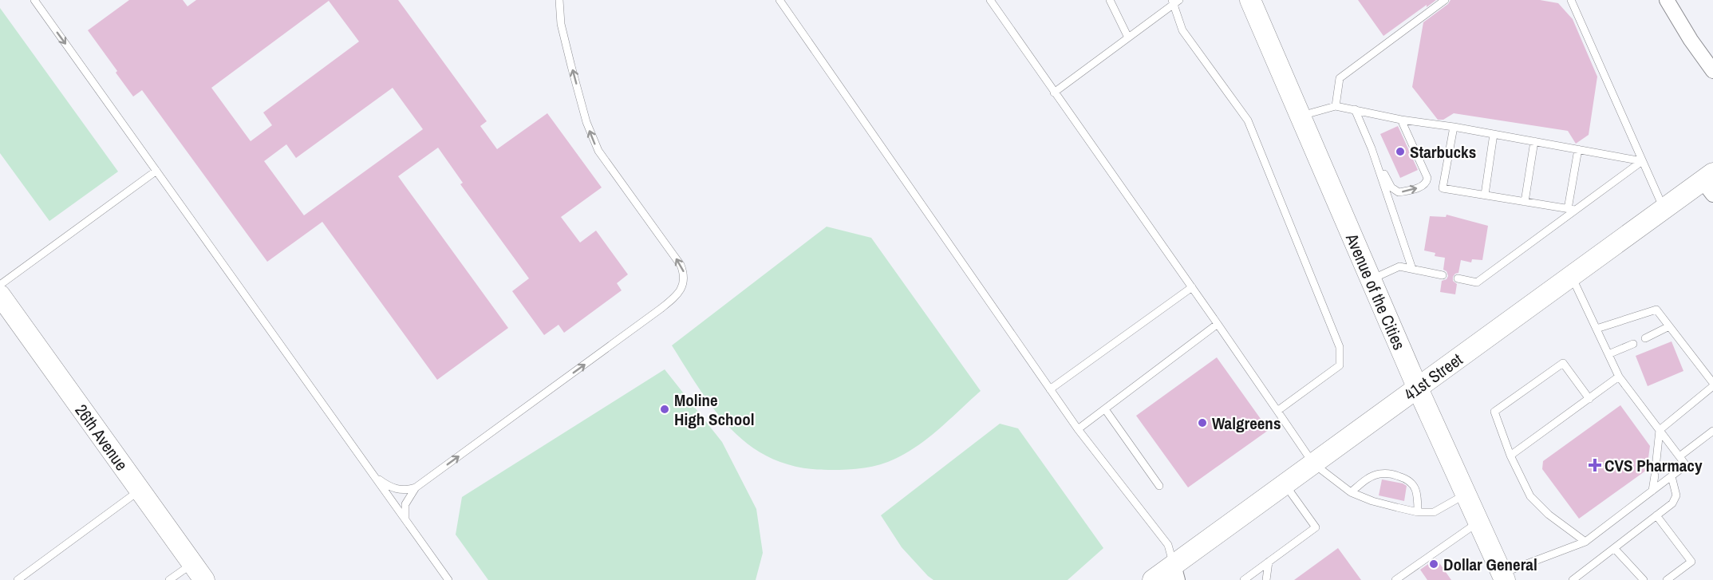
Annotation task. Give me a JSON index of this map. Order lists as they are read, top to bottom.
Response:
{
  "streets": {
    "street": ["Avenue of the Cities", "41st Street", "26th Avenue"]
  },
  "crossings": [
    ["Avenue of the Cities", "41st Street"]
  ],
  "places": {
    "other": [
      "Starbucks",
      "Moline High School",
      "Walgreens",
      "Dollar General"
    ],
    "health": ["CVS Pharmacy"]
  }
}
